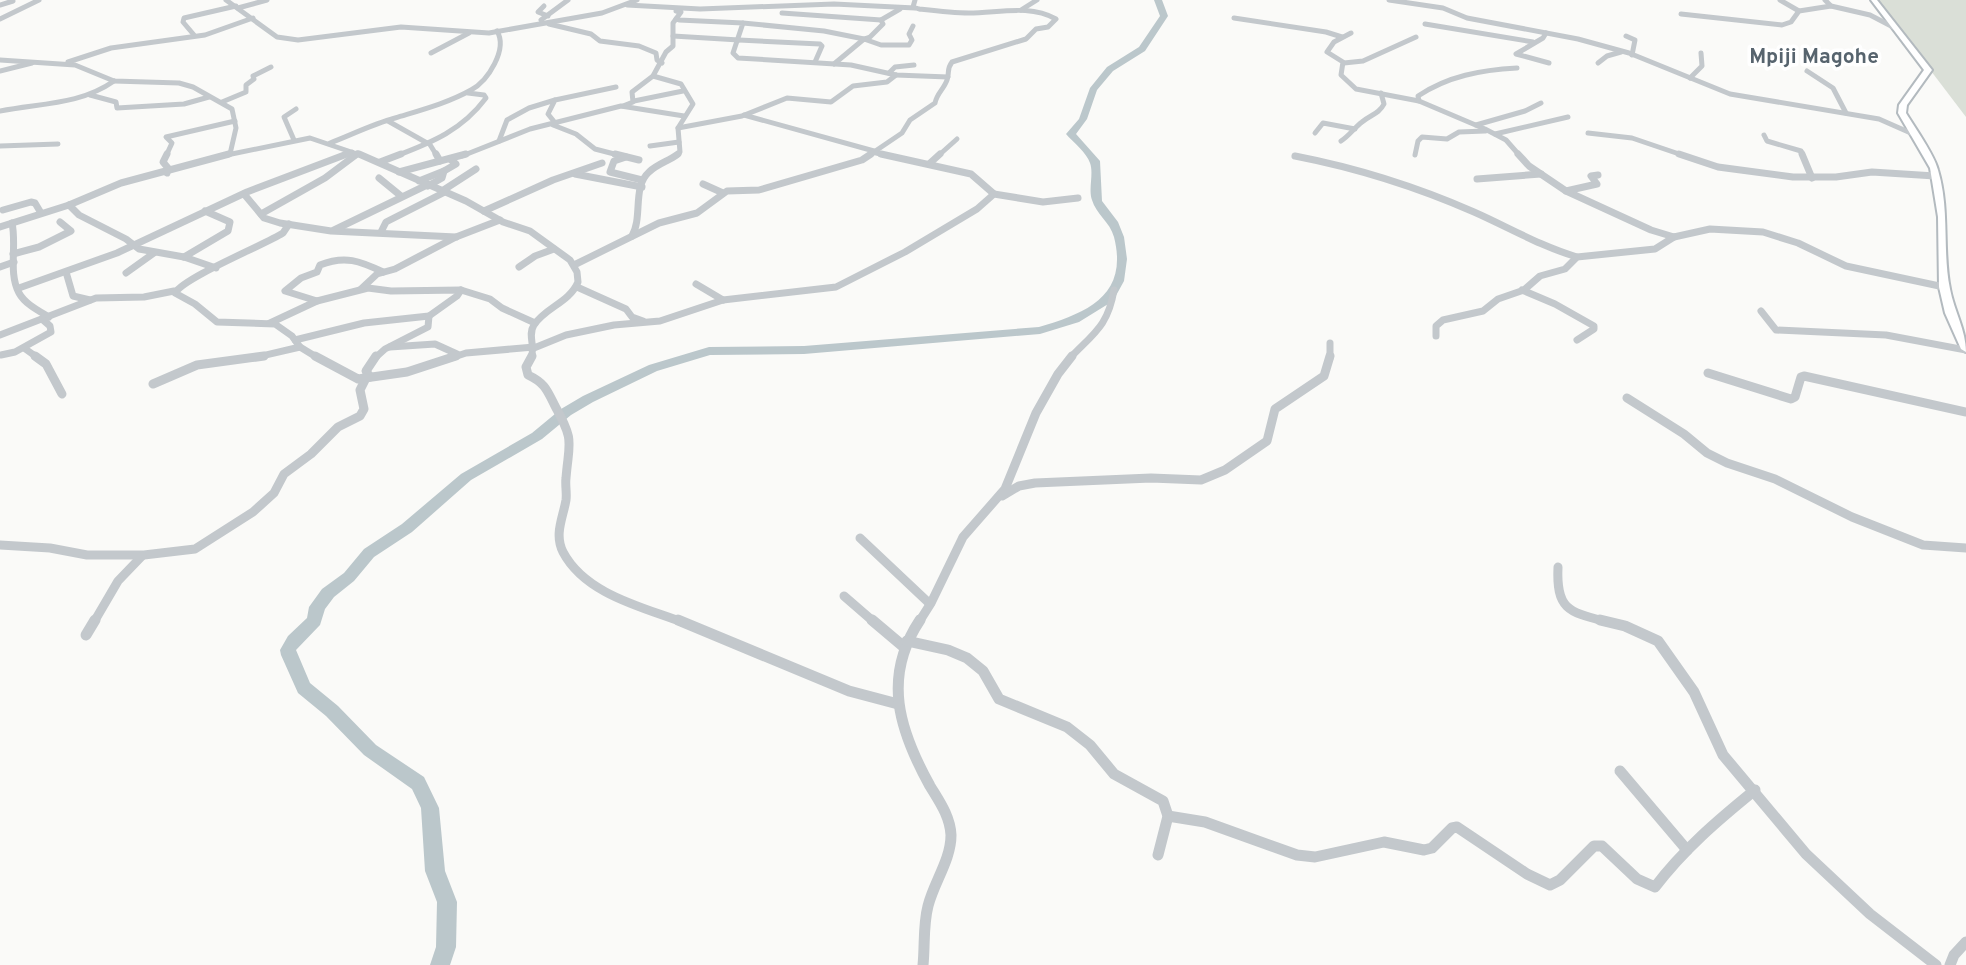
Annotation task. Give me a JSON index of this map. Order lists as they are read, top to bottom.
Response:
{
  "districts": ["Mpiji Magohe"]
}
